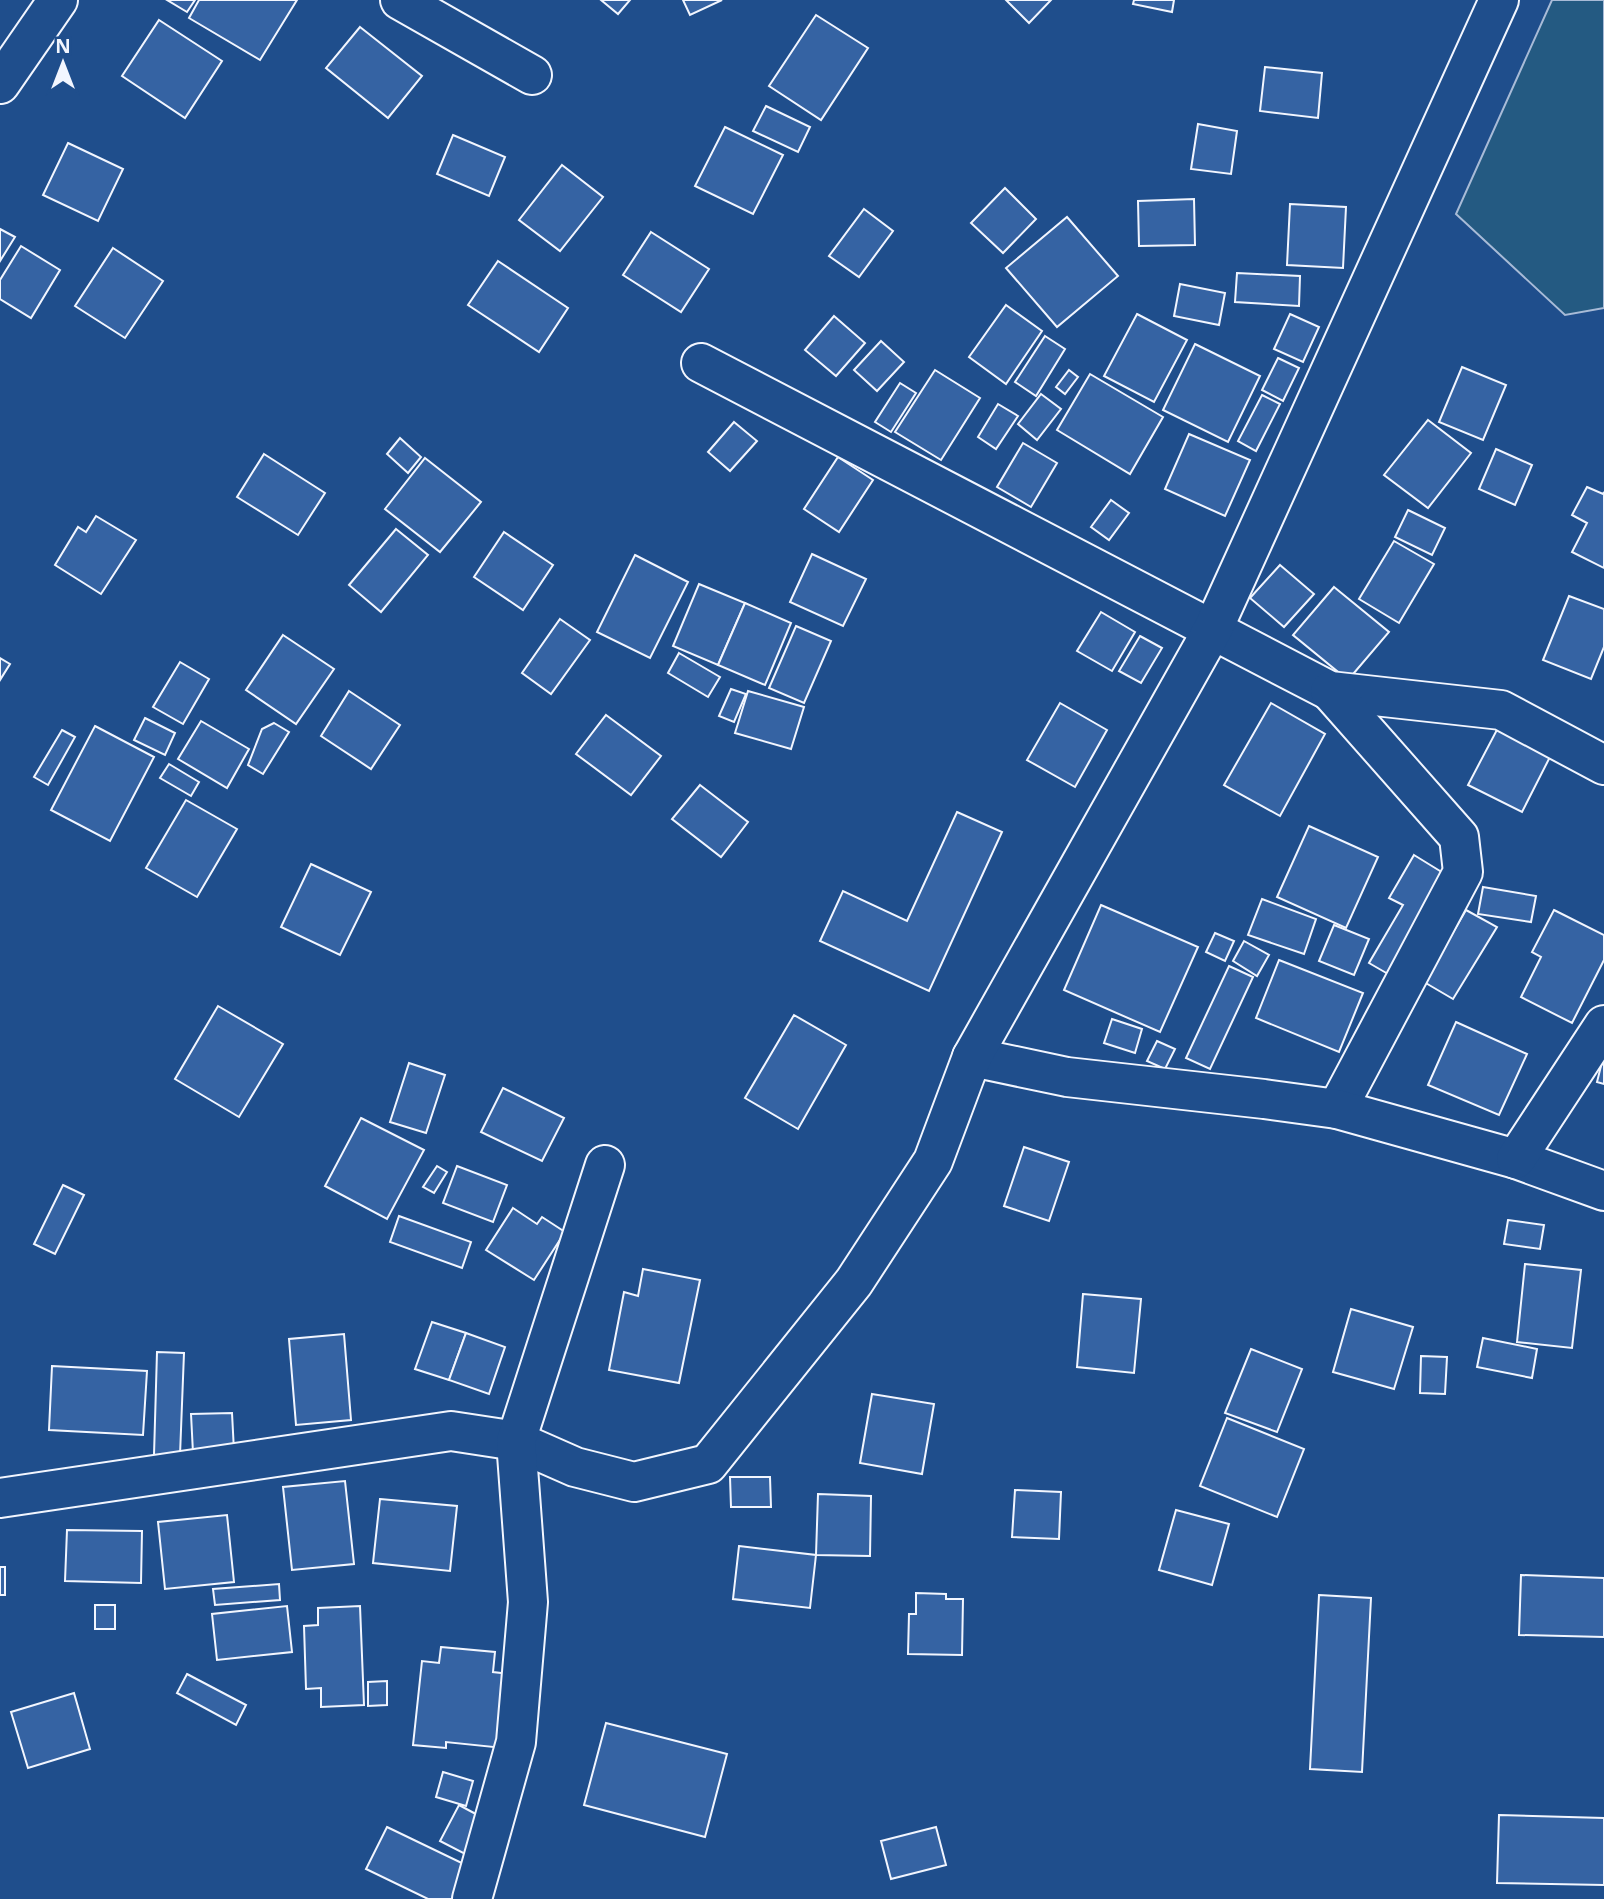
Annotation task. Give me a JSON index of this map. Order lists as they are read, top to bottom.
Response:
{
  "north": "top"
}
